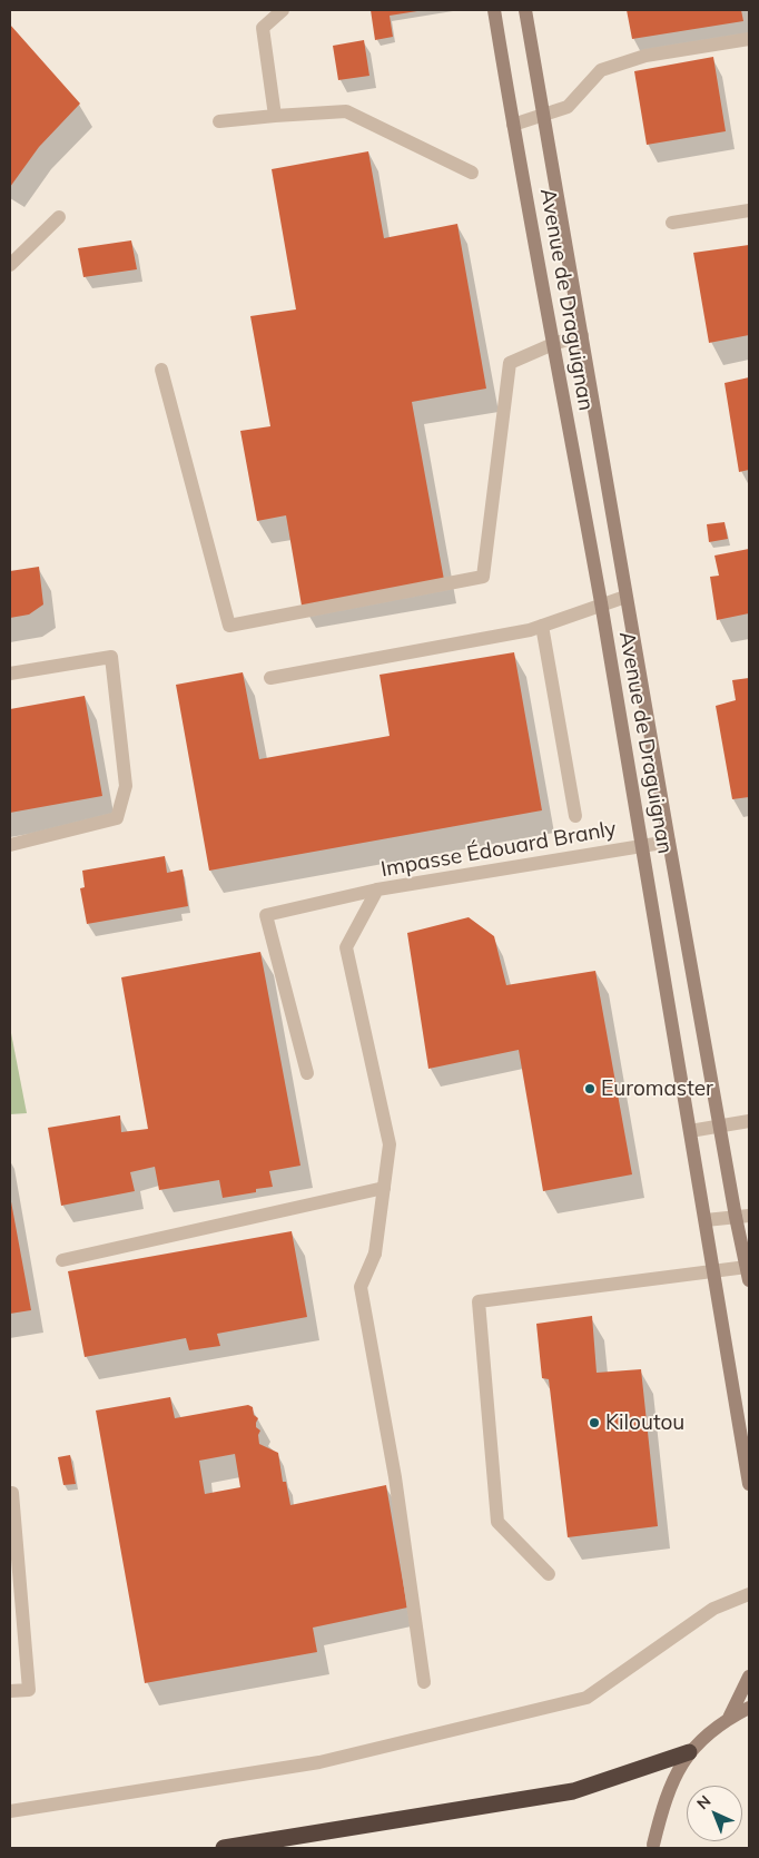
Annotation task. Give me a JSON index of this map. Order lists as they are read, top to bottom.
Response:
{
  "streets": {
    "main road": ["Avenue de Draguignan"],
    "street": ["Impasse Édouard Branly"]
  },
  "crossings": [
    ["Avenue de Draguignan", "Impasse Édouard Branly"]
  ],
  "places": ["Euromaster", "Kiloutou"],
  "north": "top left"
}
